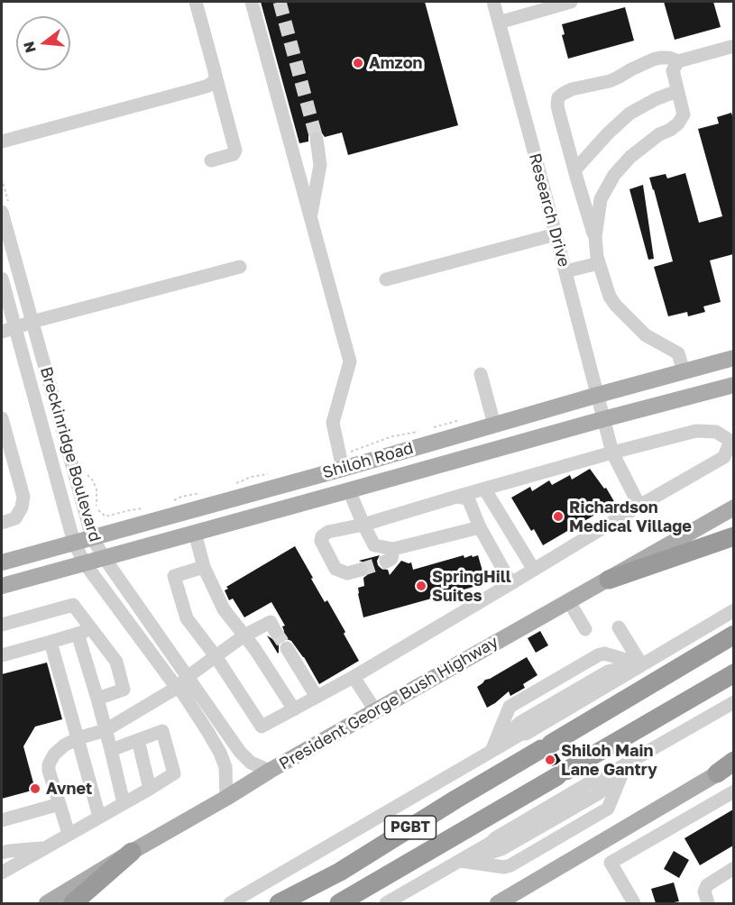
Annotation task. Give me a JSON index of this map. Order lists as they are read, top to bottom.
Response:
{
  "streets": {
    "highway": ["PGBT"],
    "main road": ["Shiloh Road", "President George Bush Highway"],
    "street": ["Research Drive", "Breckinridge Boulevard"]
  },
  "crossings": [
    ["Research Drive", "Shiloh Road"],
    ["Breckinridge Boulevard", "Shiloh Road"],
    ["Breckinridge Boulevard", "President George Bush Highway"]
  ],
  "places": [
    "Amzon",
    "Richardson Medical Village",
    "SpringHill Suites",
    "Shiloh Main Lane Gantry",
    "Avnet"
  ],
  "north": "left"
}
